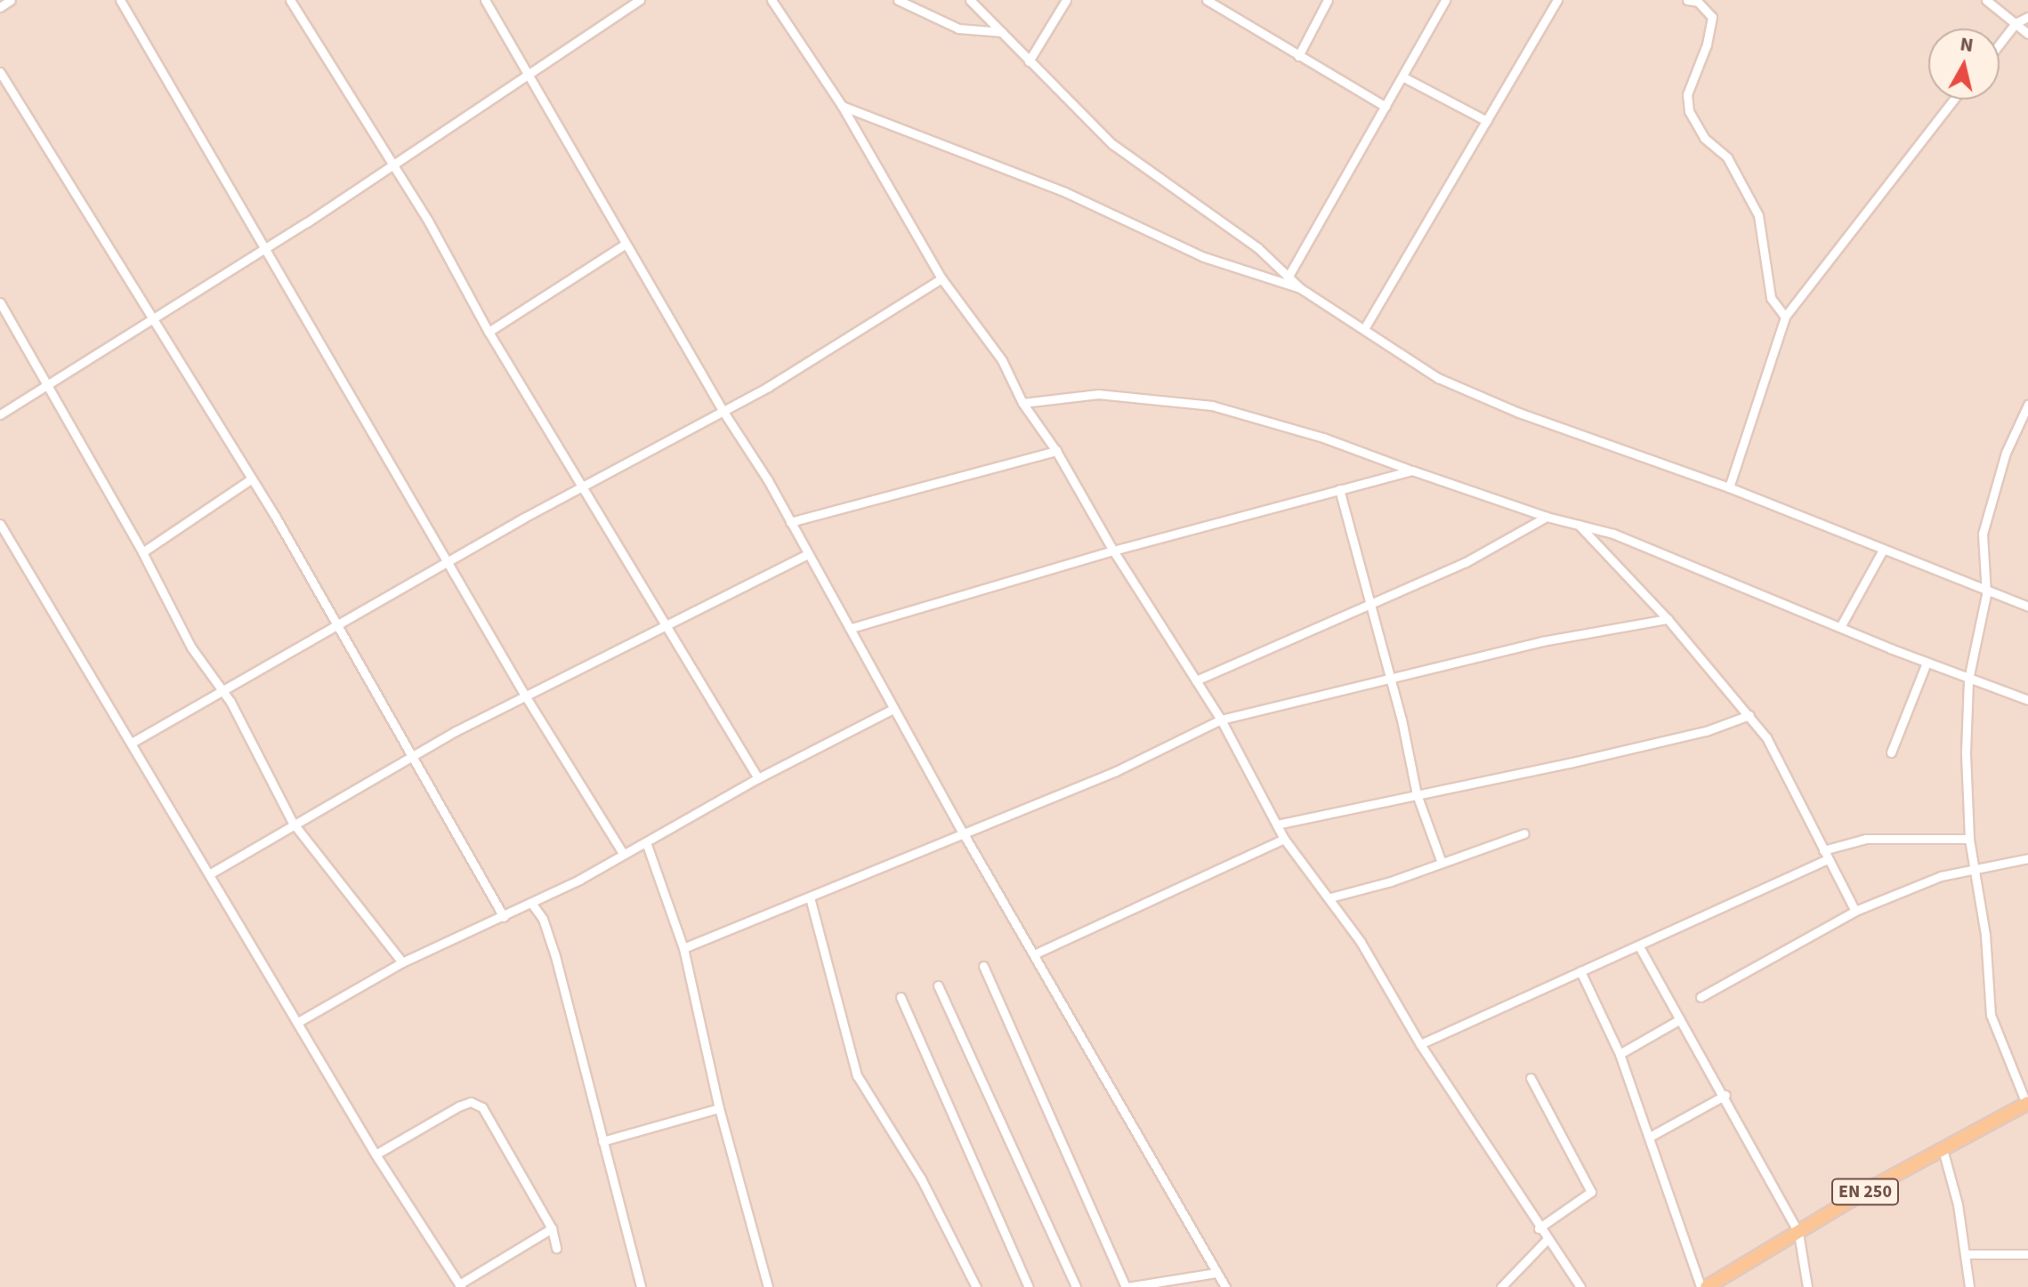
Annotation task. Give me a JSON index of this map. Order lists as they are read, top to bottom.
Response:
{
  "streets": {
    "main road": ["EN 250"]
  },
  "north": "top"
}
